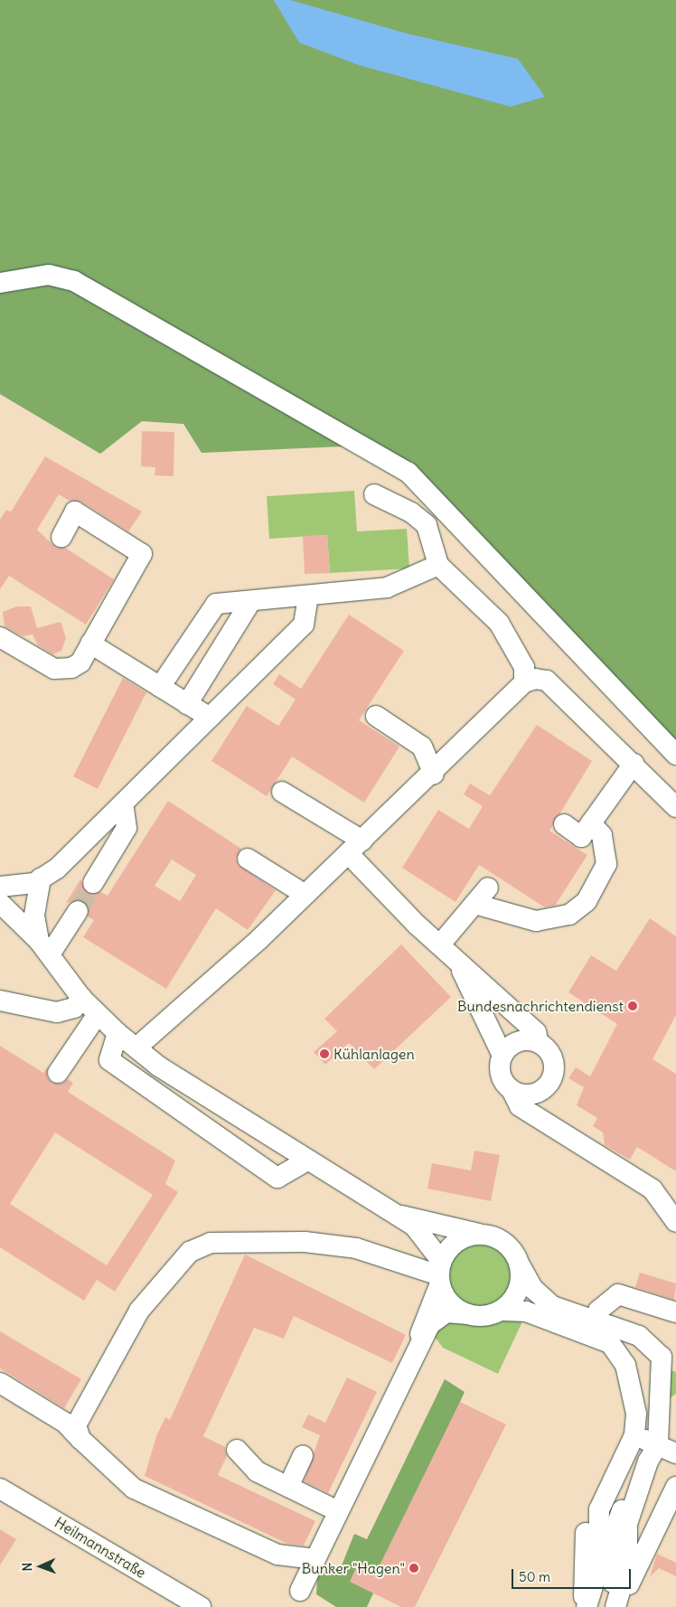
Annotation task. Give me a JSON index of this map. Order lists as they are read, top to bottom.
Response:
{
  "streets": {
    "street": ["Heilmannstraße"]
  },
  "places": ["Bundesnachrichtendienst", "Kühlanlagen", "Bunker \"Hagen\""],
  "scale_bar": "50 m",
  "north": "left"
}
